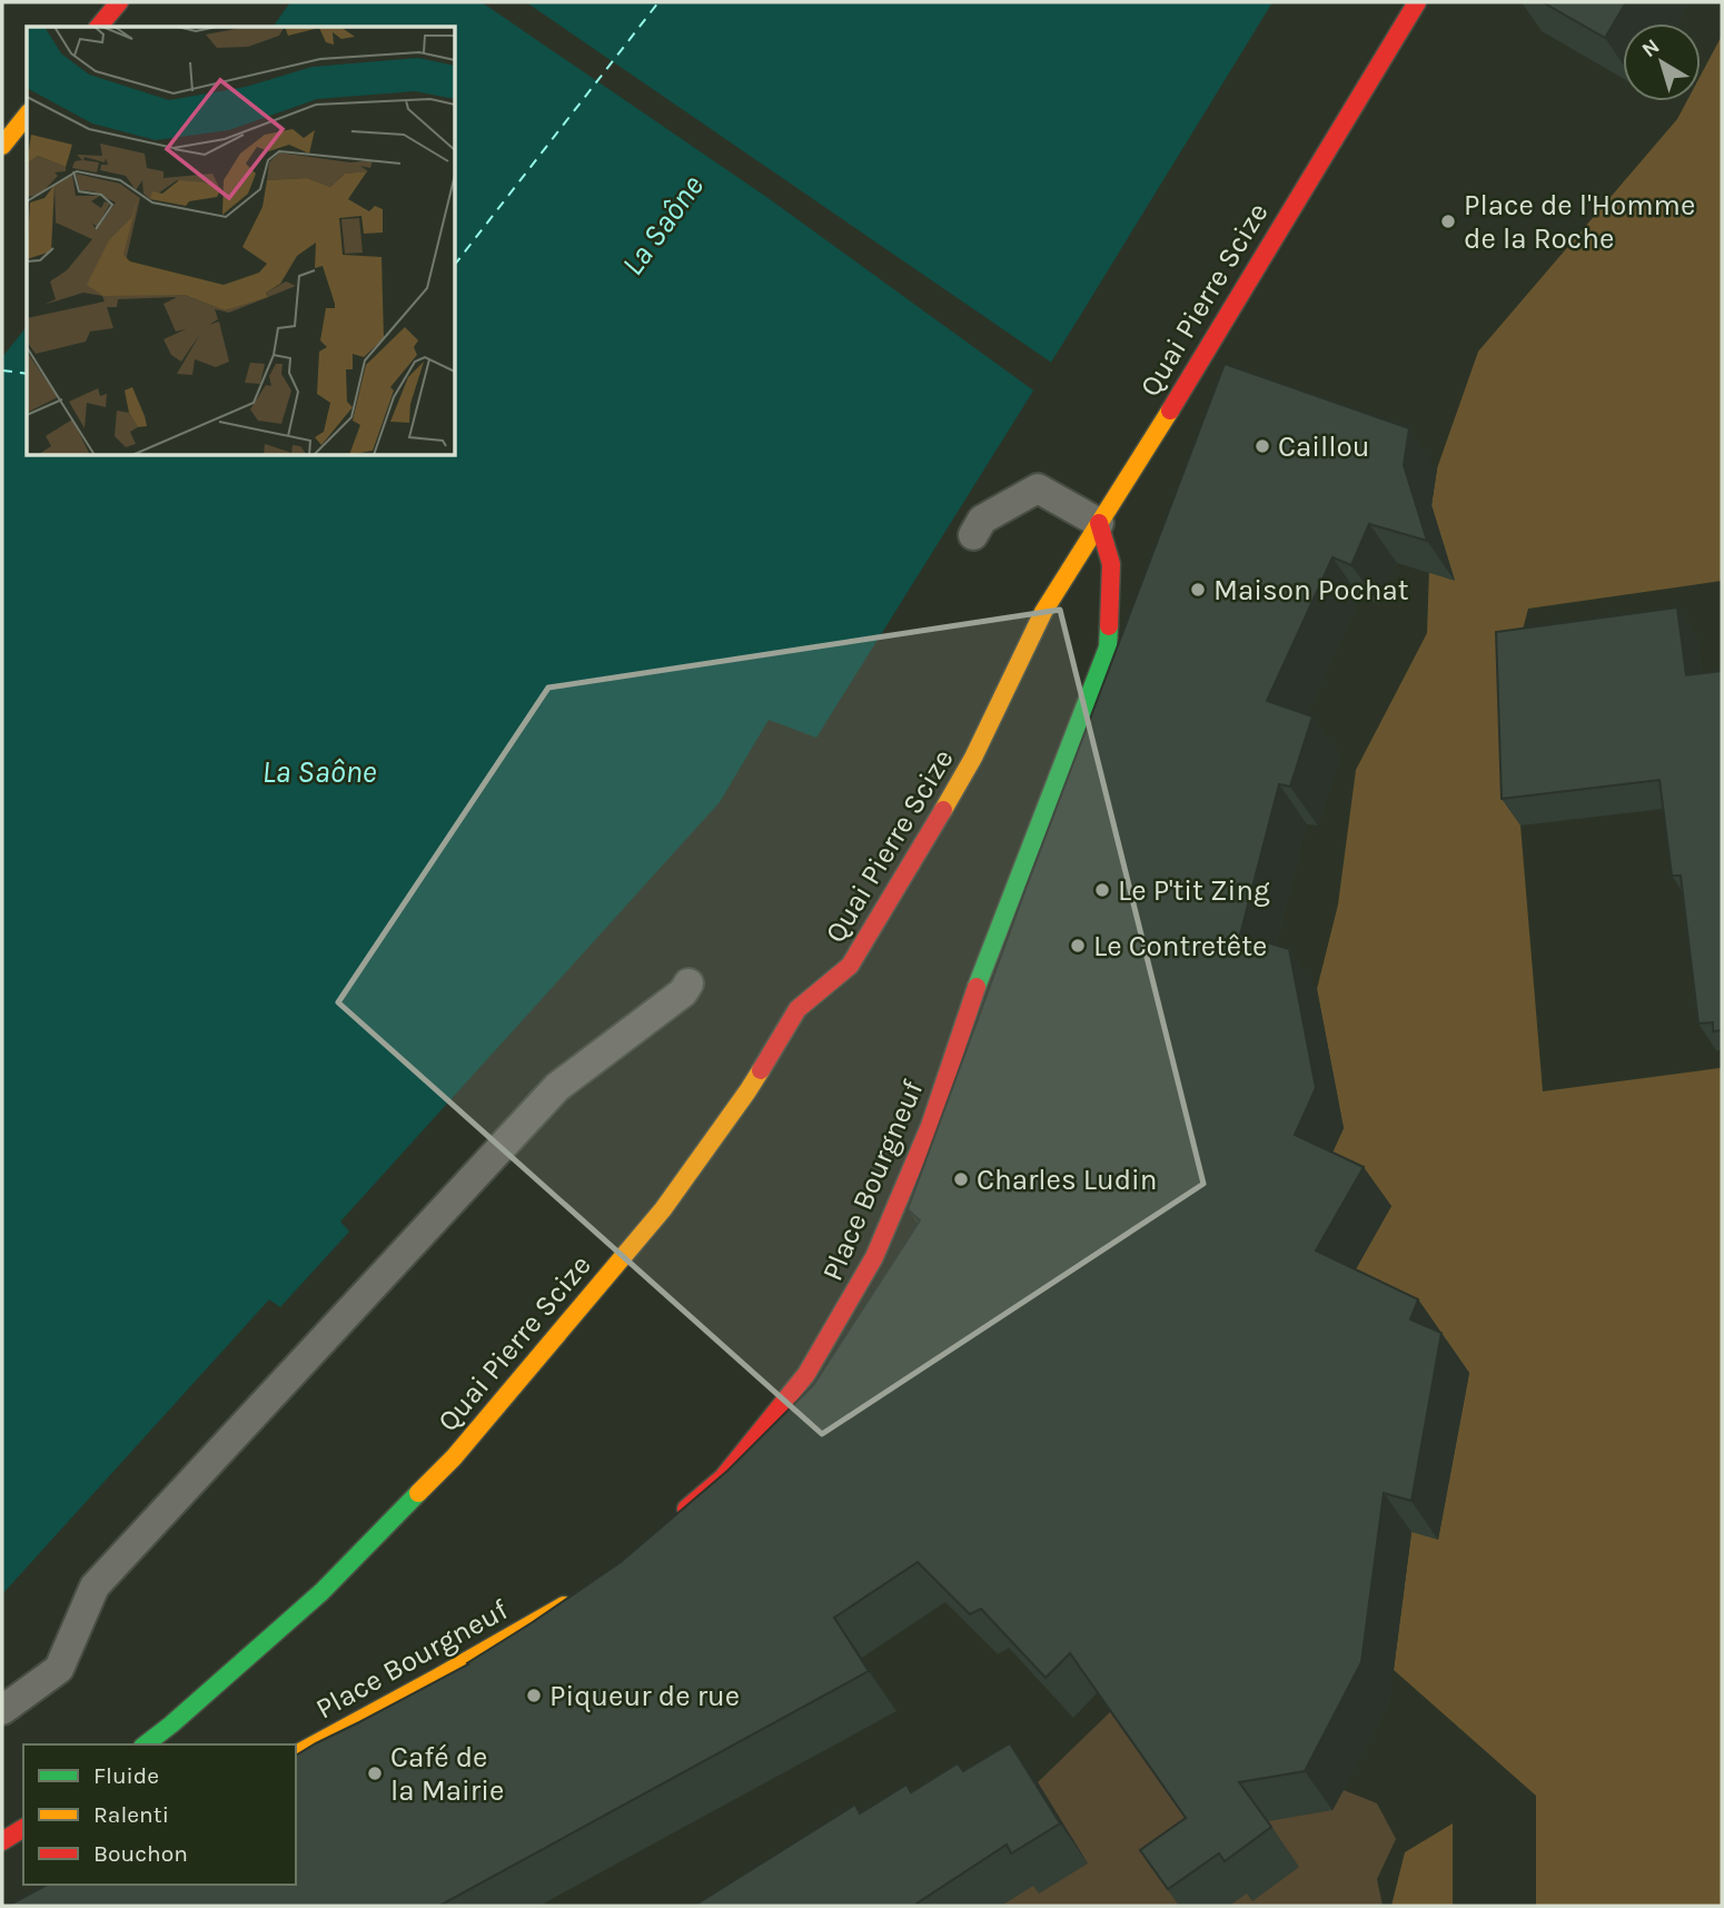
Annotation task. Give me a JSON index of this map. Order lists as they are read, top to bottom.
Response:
{
  "streets": {
    "main road": ["Quai Pierre Scize", "Place Bourgneuf"]
  },
  "crossings": [
    ["Quai Pierre Scize", "Place Bourgneuf"]
  ],
  "water": ["La Saône"],
  "places": [
    "Place de l'Homme de la Roche",
    "Caillou",
    "Maison Pochat",
    "Le P'tit Zing",
    "Le Contretête",
    "Charles Ludin",
    "Piqueur de rue",
    "Café de la Mairie"
  ],
  "legend": ["Fluide", "Ralenti", "Bouchon"],
  "north": "top left"
}
